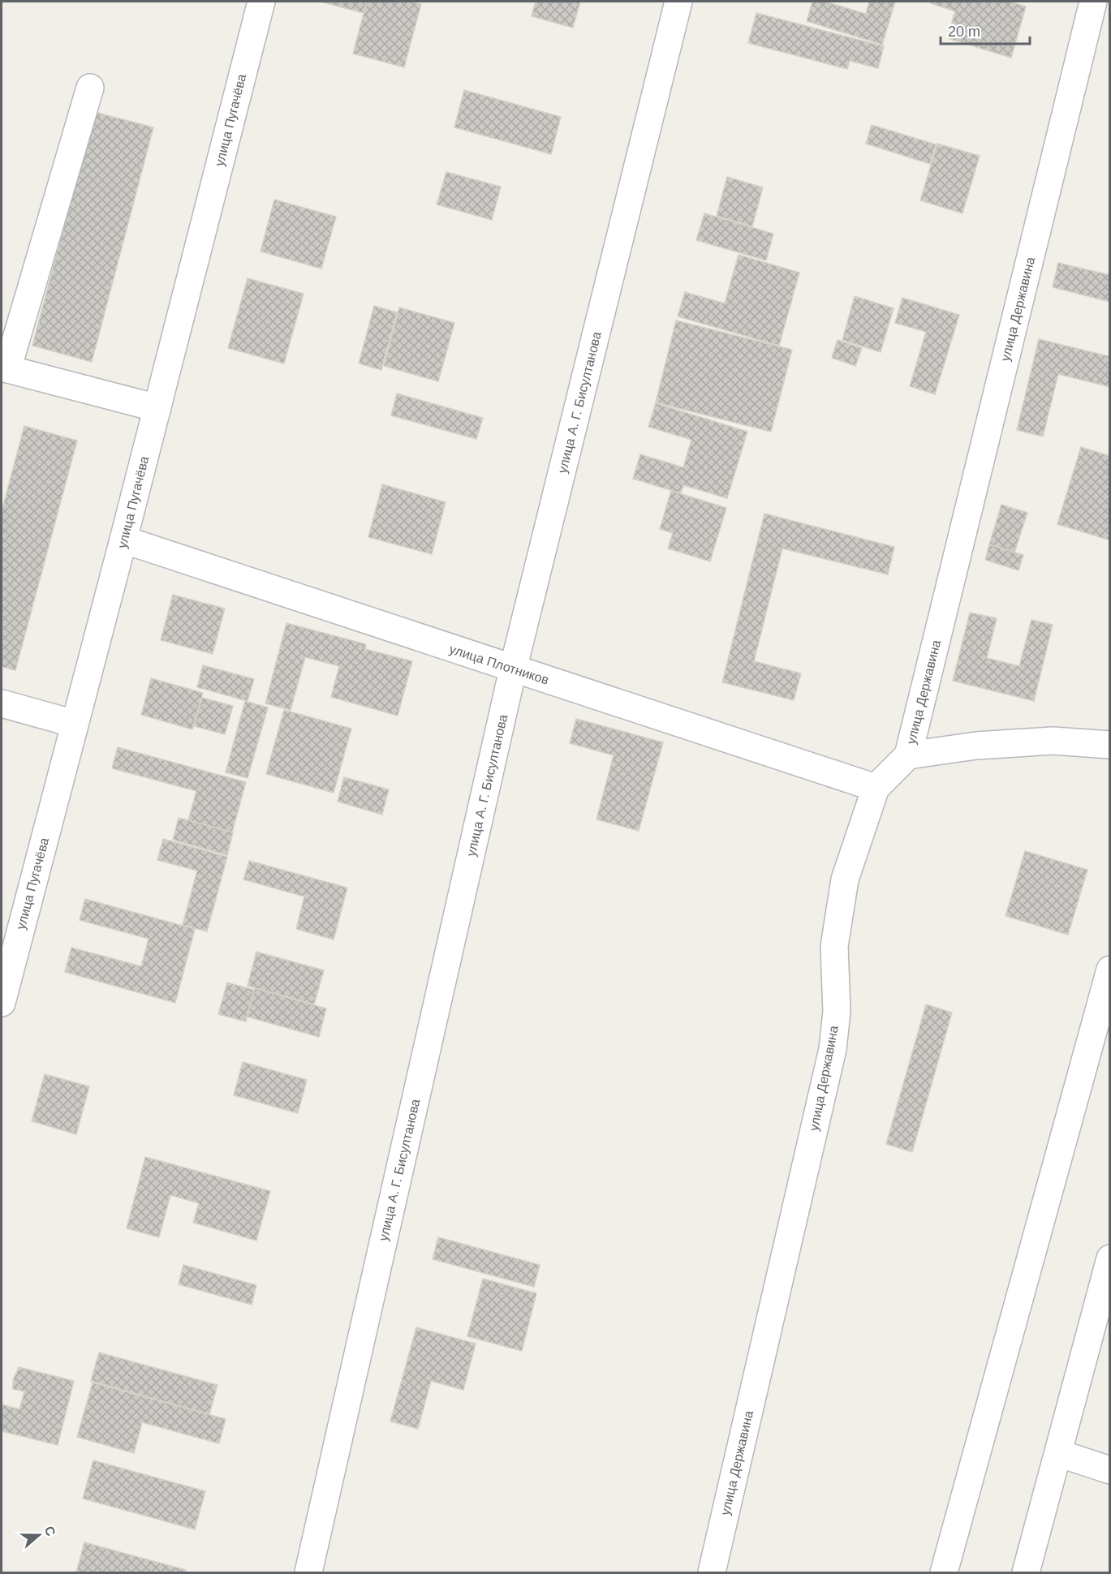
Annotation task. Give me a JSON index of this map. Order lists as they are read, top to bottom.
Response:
{
  "streets": {
    "street": [
      "улица Пугачёва",
      "улица Державина",
      "улица А. Г. Бисултанова",
      "улица Плотников"
    ]
  },
  "crossings": [
    ["улица Пугачёва", "улица Плотников"],
    ["улица Державина", "улица Плотников"],
    ["улица А. Г. Бисултанова", "улица Плотников"]
  ],
  "scale_bar": "20 m",
  "north": "right"
}
